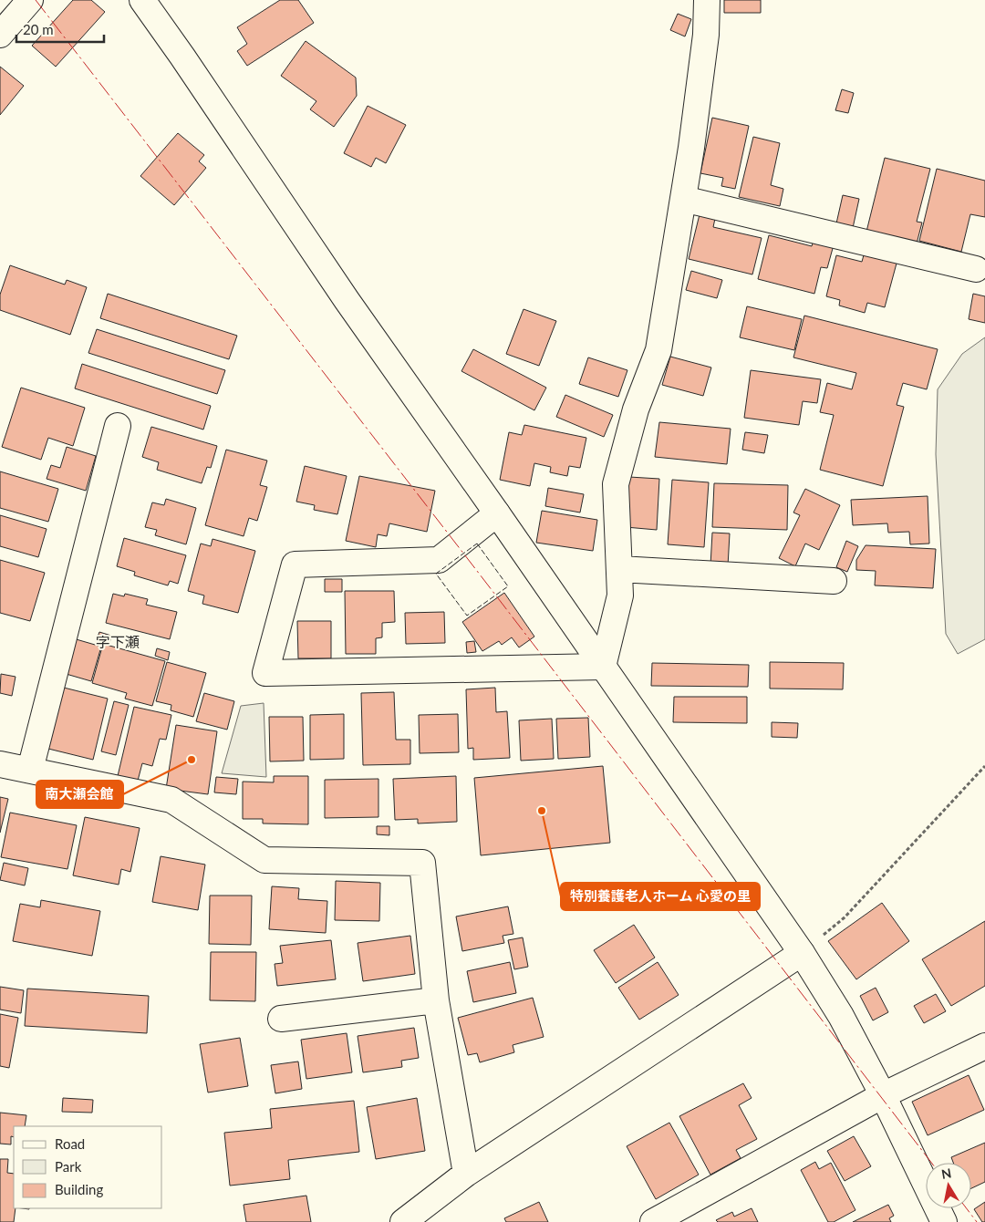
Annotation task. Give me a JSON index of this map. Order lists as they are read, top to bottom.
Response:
{
  "districts": ["字下瀬"],
  "places": ["南大瀬会館", "特別養護老人ホーム 心愛の里"],
  "legend": ["Road", "Park", "Building"],
  "scale_bar": "20 m",
  "north": "top"
}
